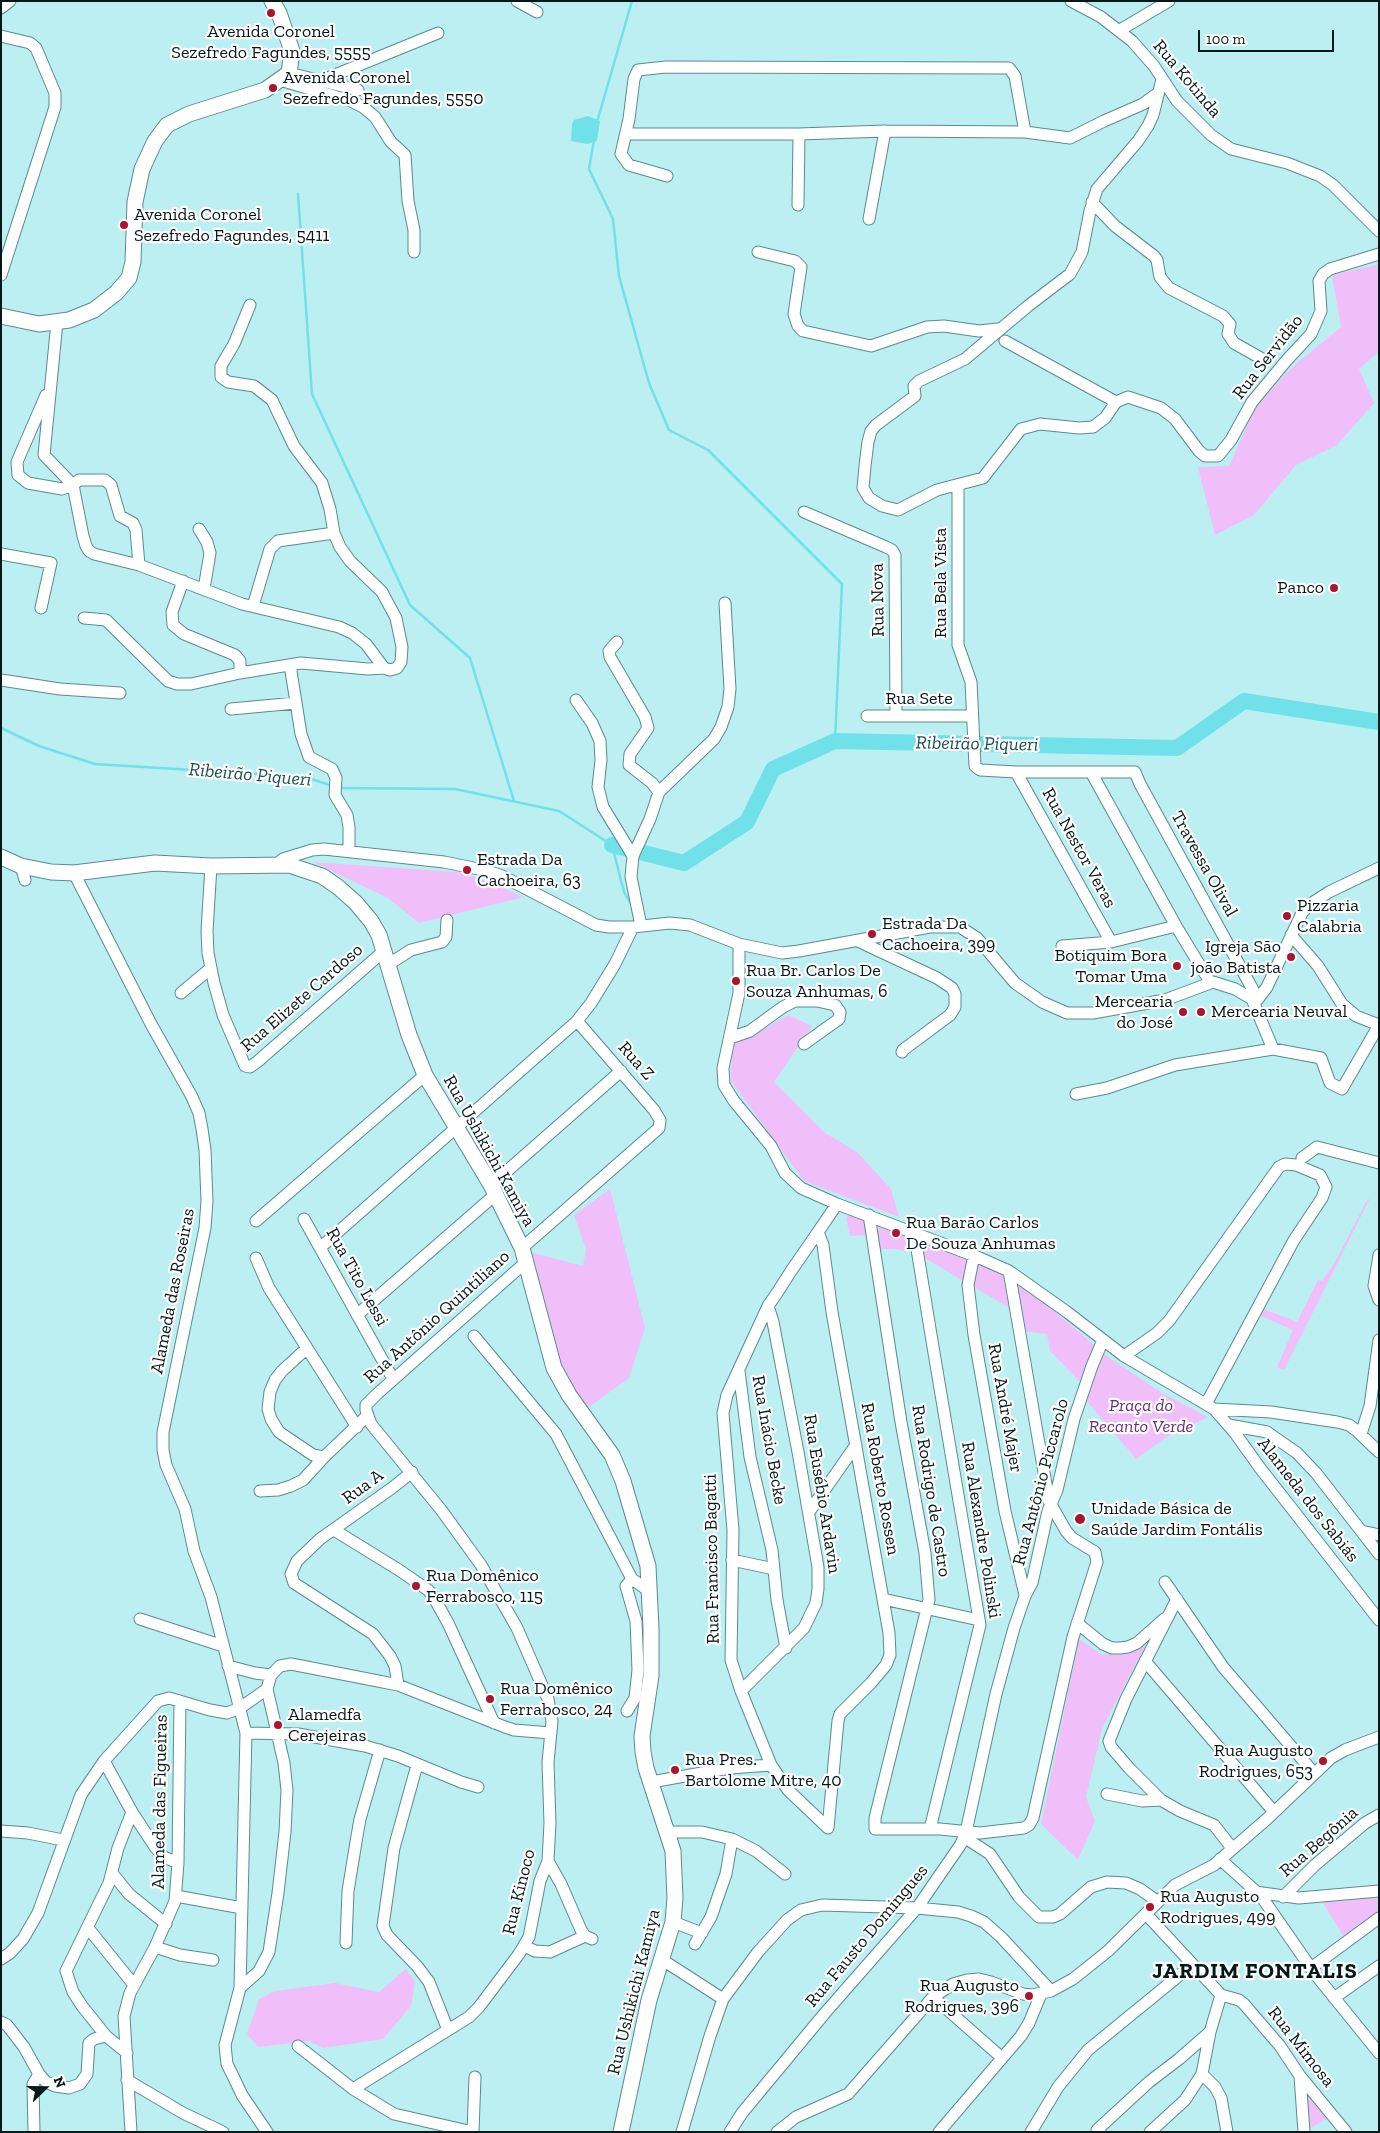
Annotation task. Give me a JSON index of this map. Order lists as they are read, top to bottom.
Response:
{
  "streets": {
    "main road": ["Rua Ushikichi Kamiya"],
    "street": [
      "Rua Kotinda",
      "Rua Servidão",
      "Rua Bela Vista",
      "Rua Nova",
      "Rua Sete",
      "Rua Nestor Veras",
      "Travessa Olival",
      "Rua Elizete Cardoso",
      "Rua Z",
      "Rua Tito Lessi",
      "Alameda das Roseiras",
      "Rua Antônio Quintiliano",
      "Rua André Majer",
      "Rua Inácio Becke",
      "Rua Roberto Rossen",
      "Rua Antônio Piccarolo",
      "Rua A",
      "Rua Rodrigo de Castro",
      "Rua Eusébio Ardavin",
      "Alameda dos Sabiás",
      "Rua Alexandre Polinski",
      "Rua Francisco Bagatti",
      "Alameda das Figueiras",
      "Rua Begônia",
      "Rua Kinoco",
      "Rua Fausto Domingues",
      "Rua Mimosa"
    ]
  },
  "crossings": [
    ["Rua Bela Vista", "Rua Sete"],
    ["Rua Bela Vista", "Rua Nestor Veras"],
    ["Rua Nova", "Rua Sete"],
    ["Rua Elizete Cardoso", "Rua Ushikichi Kamiya"],
    ["Rua Z", "Rua Antônio Quintiliano"],
    ["Rua Ushikichi Kamiya", "Alameda das Roseiras"],
    ["Rua Ushikichi Kamiya", "Rua Antônio Quintiliano"],
    ["Rua Tito Lessi", "Rua Antônio Quintiliano"],
    ["Rua André Majer", "Rua Antônio Piccarolo"],
    ["Rua Inácio Becke", "Rua Roberto Rossen"],
    ["Rua Inácio Becke", "Rua Eusébio Ardavin"],
    ["Rua Inácio Becke", "Rua Francisco Bagatti"],
    ["Rua Roberto Rossen", "Rua Francisco Bagatti"],
    ["Rua Antônio Piccarolo", "Rua Fausto Domingues"],
    ["Rua A", "Rua Kinoco"],
    ["Rua Rodrigo de Castro", "Rua Alexandre Polinski"],
    ["Rua Eusébio Ardavin", "Rua Francisco Bagatti"]
  ],
  "districts": ["JARDIM FONTALIS"],
  "water": ["Ribeirão Piqueri"],
  "parks": ["Praça do Recanto Verde"],
  "places": [
    "Avenida Coronel Sezefredo Fagundes, 5555",
    "Avenida Coronel Sezefredo Fagundes, 5550",
    "Avenida Coronel Sezefredo Fagundes, 5411",
    "Panco",
    "Estrada Da Cachoeira, 63",
    "Pizzaria Calabria",
    "Estrada Da Cachoeira, 399",
    "Igreja São joão Batista",
    "Botiquim Bora Tomar Uma",
    "Rua Br. Carlos De Souza Anhumas, 6",
    "Mercearia do José",
    "Mercearia Neuval",
    "Rua Barão Carlos De Souza Anhumas",
    "Unidade Básica de Saúde Jardim Fontális",
    "Rua Domênico Ferrabosco, 115",
    "Rua Domênico Ferrabosco, 24",
    "Alamedfa Cerejeiras",
    "Rua Augusto Rodrigues, 653",
    "Rua Pres. Bartolome Mitre, 40",
    "Rua Augusto Rodrigues, 499",
    "Rua Augusto Rodrigues, 396"
  ],
  "scale_bar": "100 m",
  "north": "right"
}
